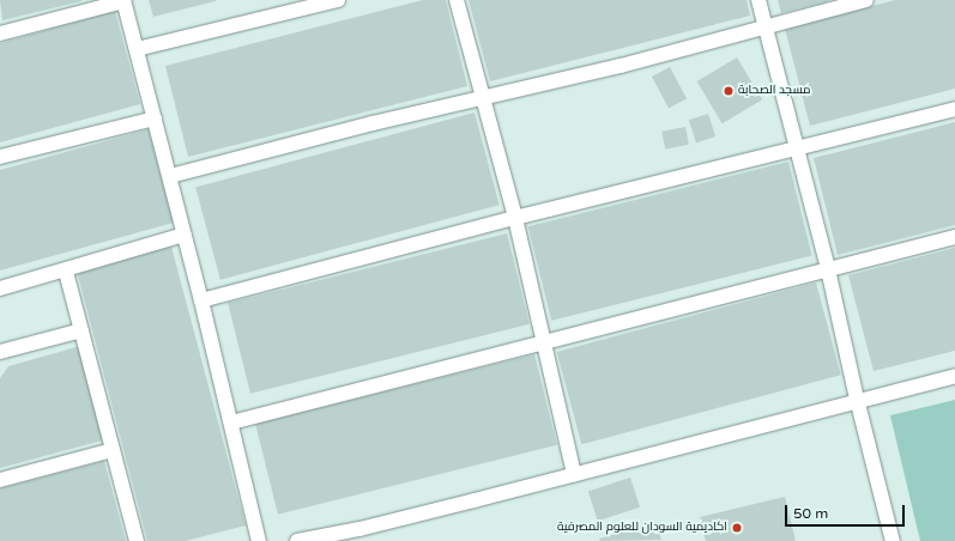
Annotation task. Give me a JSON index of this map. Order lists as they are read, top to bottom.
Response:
{
  "places": ["مسجد الصحابة", "اكاديمية السودان للعلوم المصرفية"],
  "scale_bar": "50 m"
}
